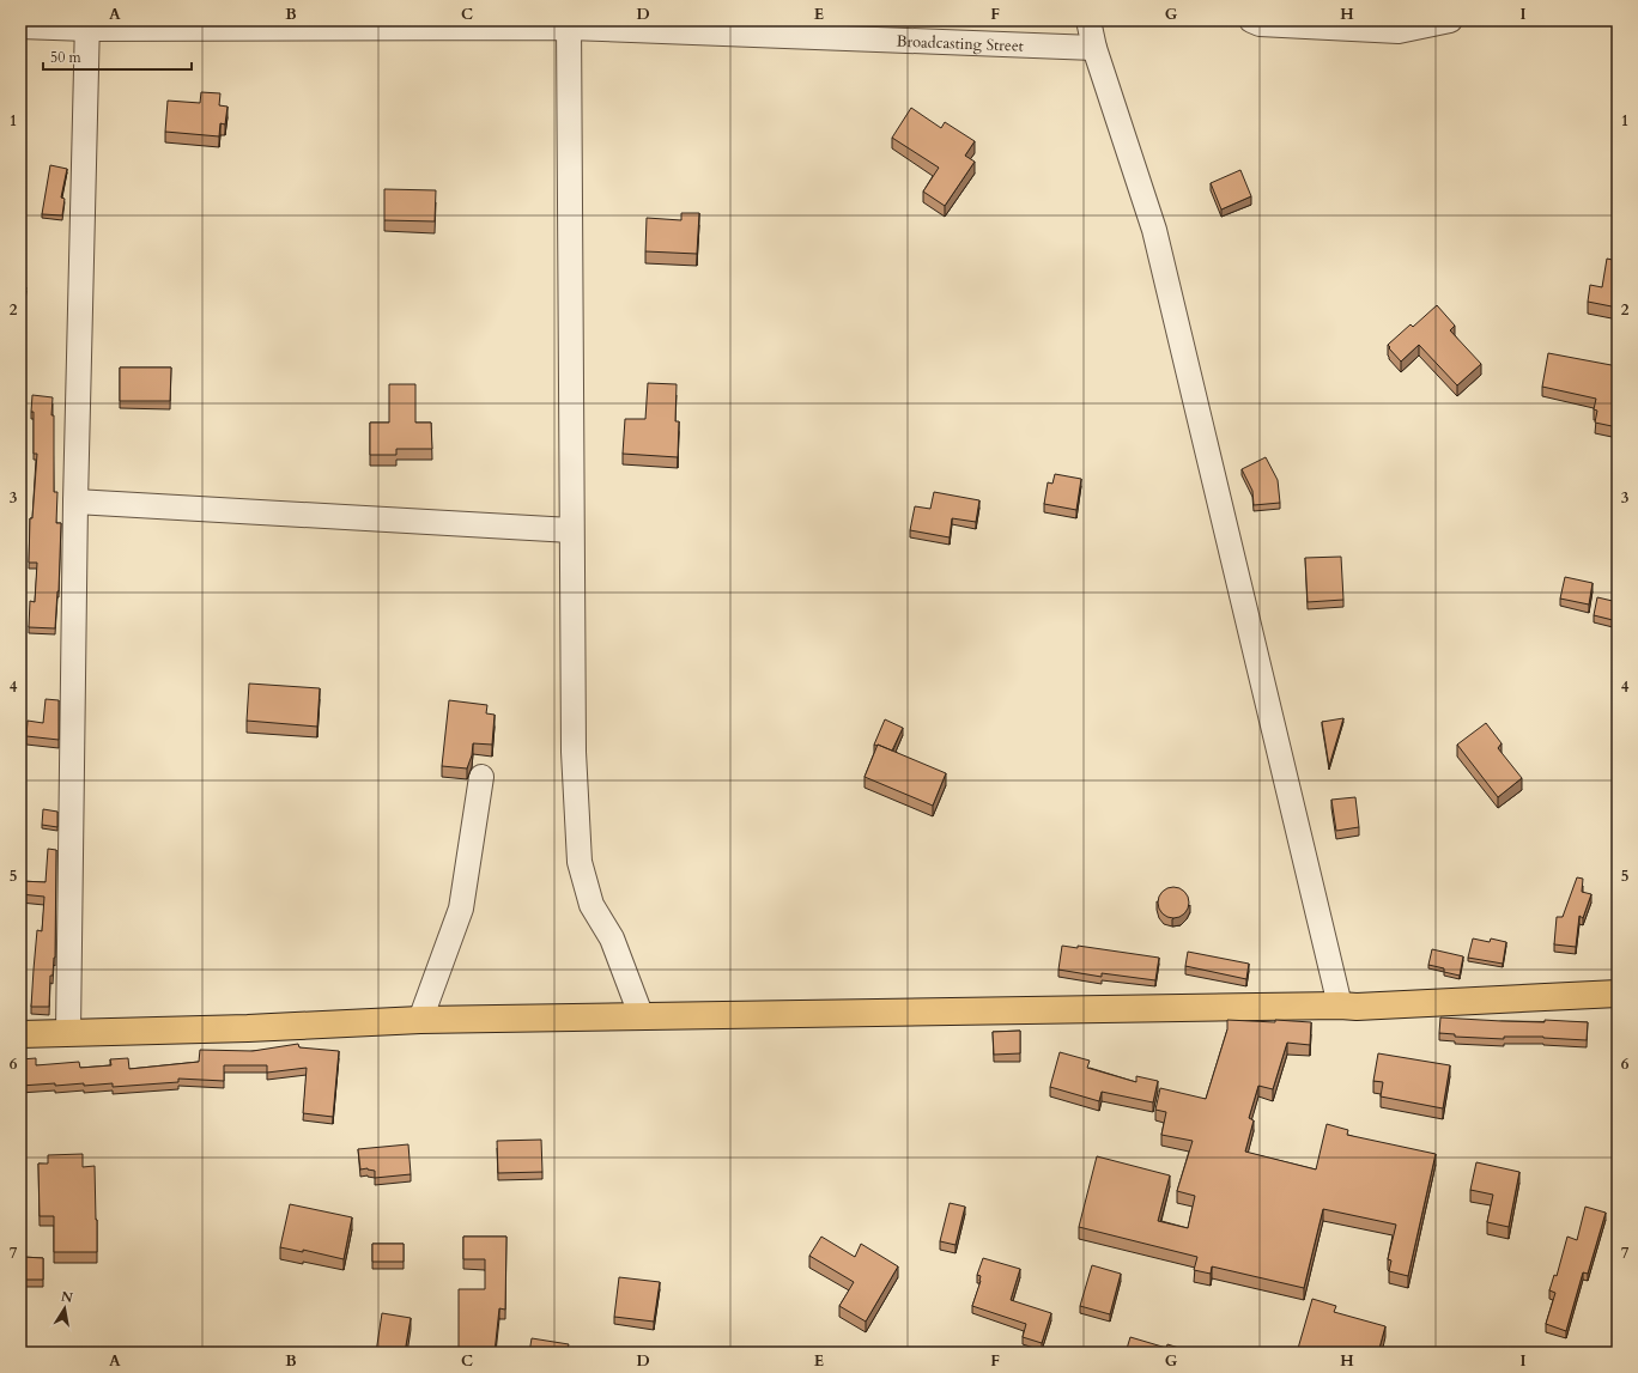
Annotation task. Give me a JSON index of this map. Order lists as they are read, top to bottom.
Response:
{
  "streets": {
    "street": ["Broadcasting Street"]
  },
  "scale_bar": "50 m",
  "north": "top",
  "grid": {
    "columns": [
      "A",
      "B",
      "C",
      "D",
      "E",
      "F",
      "G",
      "H",
      "I"
    ],
    "rows": [
      "1",
      "2",
      "3",
      "4",
      "5",
      "6",
      "7"
    ]
  }
}
